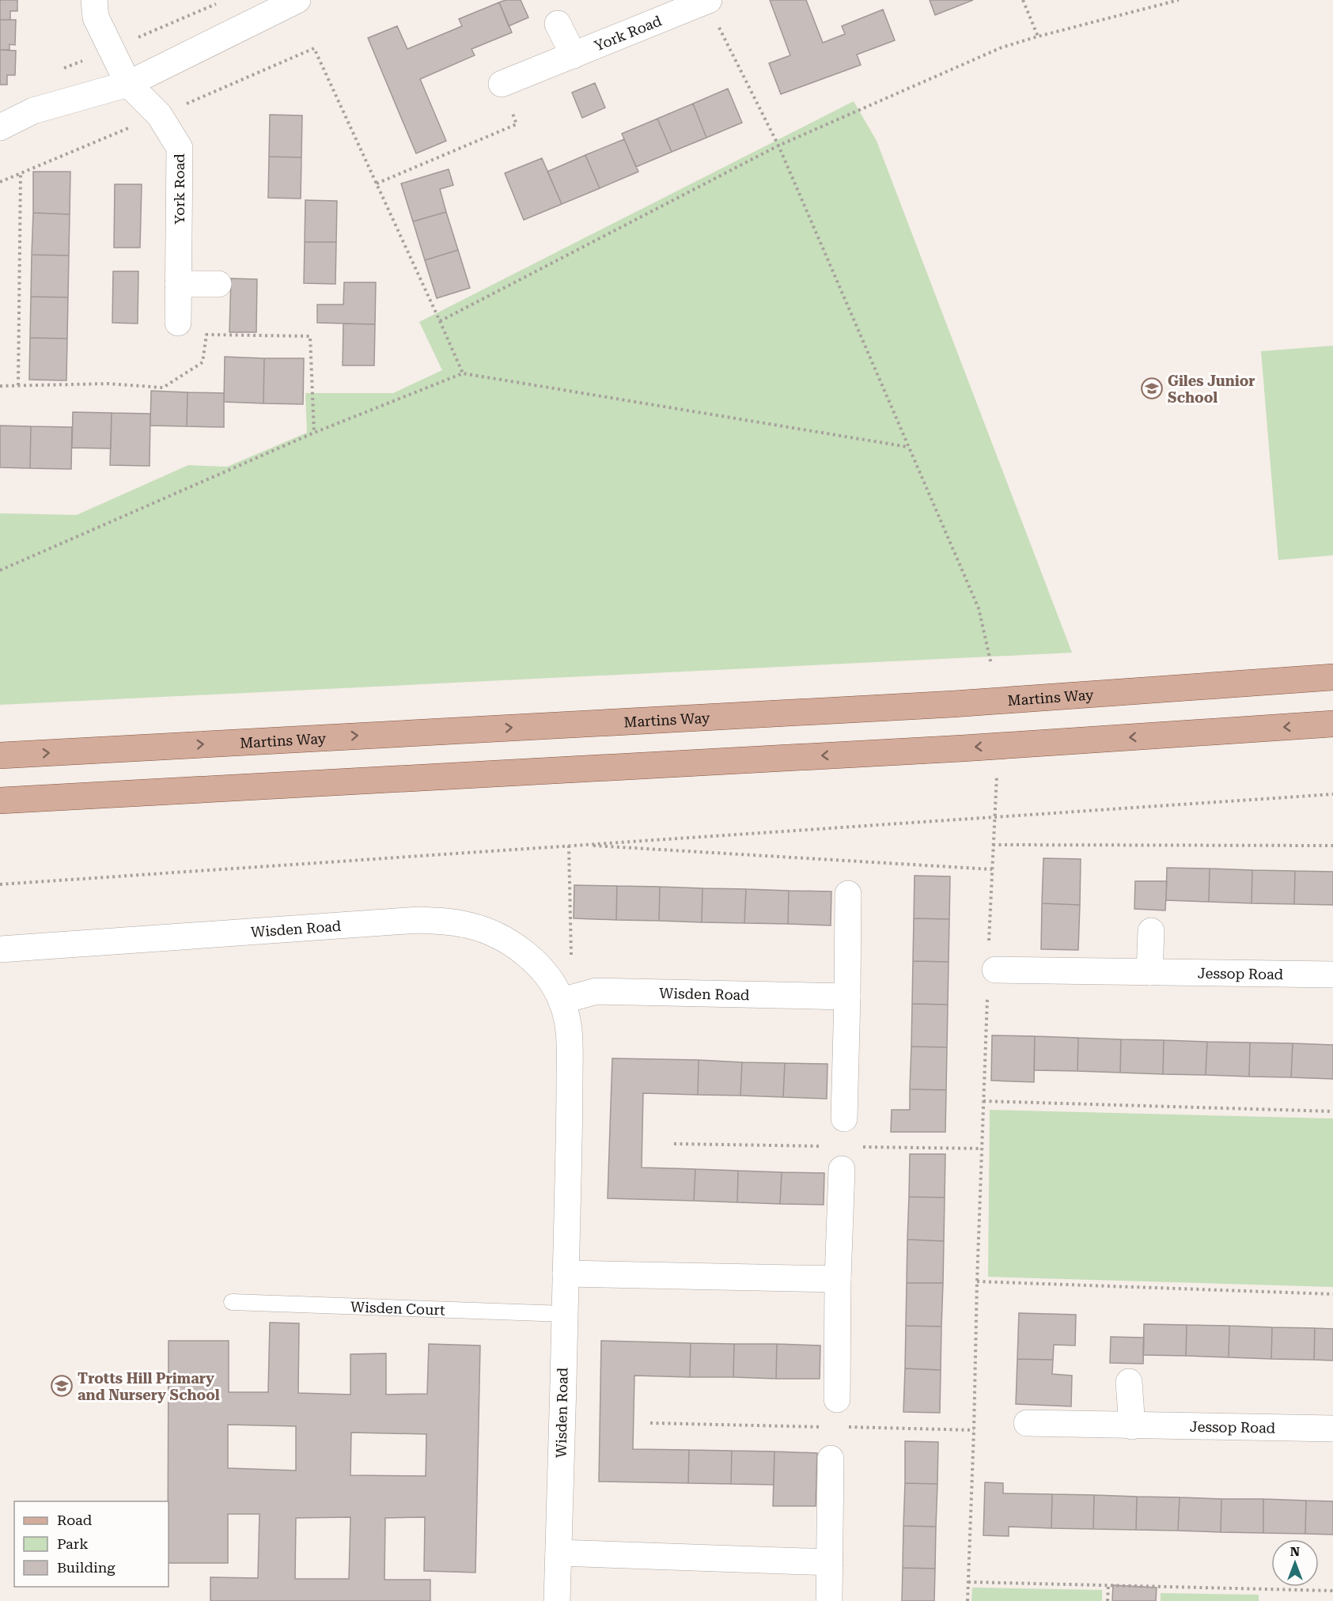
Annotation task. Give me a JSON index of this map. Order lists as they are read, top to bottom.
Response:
{
  "streets": {
    "main road": ["Martins Way"],
    "street": ["York Road", "Wisden Road", "Jessop Road"],
    "lane": ["Wisden Court"]
  },
  "crossings": [
    ["Wisden Road", "Wisden Court"]
  ],
  "places": {
    "school or university": ["Giles Junior School", "Trotts Hill Primary and Nursery School"]
  },
  "legend": ["Road", "Park", "Building"],
  "north": "top"
}
